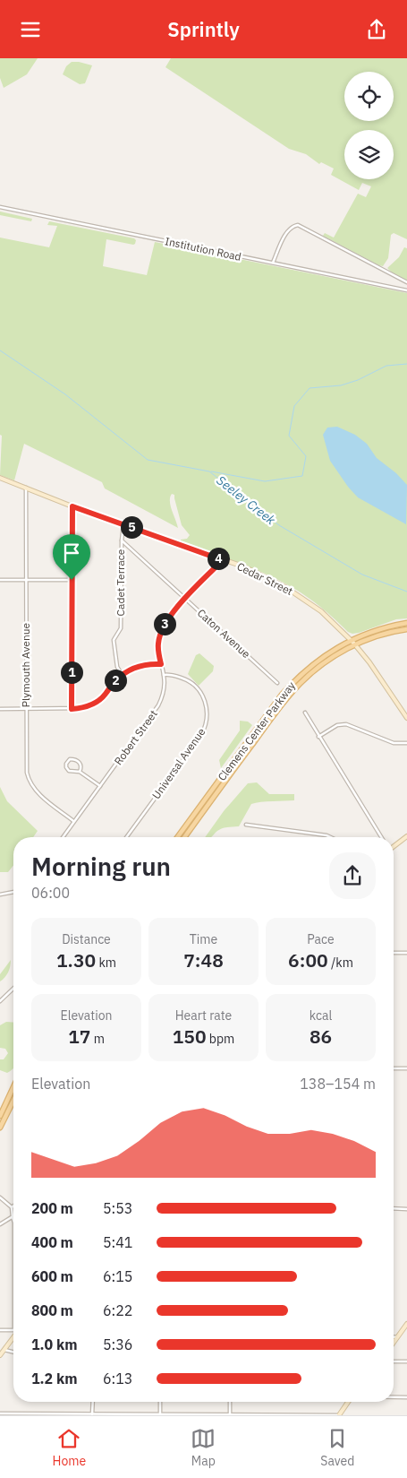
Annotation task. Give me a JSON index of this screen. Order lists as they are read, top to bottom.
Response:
{
  "streets": {
    "main road": ["Cedar Street", "Clemens Center Parkway"],
    "street": [
      "Institution Road",
      "Cadet Terrace",
      "Caton Avenue",
      "Plymouth Avenue",
      "Robert Street",
      "Universal Avenue"
    ]
  },
  "crossings": [
    ["Cedar Street", "Plymouth Avenue"],
    ["Cedar Street", "Clemens Center Parkway"],
    ["Cedar Street", "Robert Street"],
    ["Cadet Terrace", "Caton Avenue"],
    ["Caton Avenue", "Robert Street"],
    ["Plymouth Avenue", "Robert Street"],
    ["Robert Street", "Universal Avenue"]
  ],
  "water": ["Seeley Creek"],
  "page": {
    "header": "Sprintly",
    "pins": [
      "5",
      "4",
      "3",
      "1",
      "2"
    ],
    "heading": ["Morning run", "06:00"],
    "stats": [
      ["Distance", "1.30 km"],
      ["Time", "7:48"],
      ["Pace", "6:00 /km"],
      ["Elevation", "17 m"],
      ["Heart rate", "150 bpm"],
      ["kcal", "86"]
    ],
    "chart": ["Elevation", "138–154 m"],
    "list": [
      {
        "name": "200 m",
        "note": "5:53"
      },
      {
        "name": "400 m",
        "note": "5:41"
      },
      {
        "name": "600 m",
        "note": "6:15"
      },
      {
        "name": "800 m",
        "note": "6:22"
      },
      {
        "name": "1.0 km",
        "note": "5:36"
      },
      {
        "name": "1.2 km",
        "note": "6:13"
      }
    ],
    "tabs": ["Home", "Map", "Saved"]
  }
}
